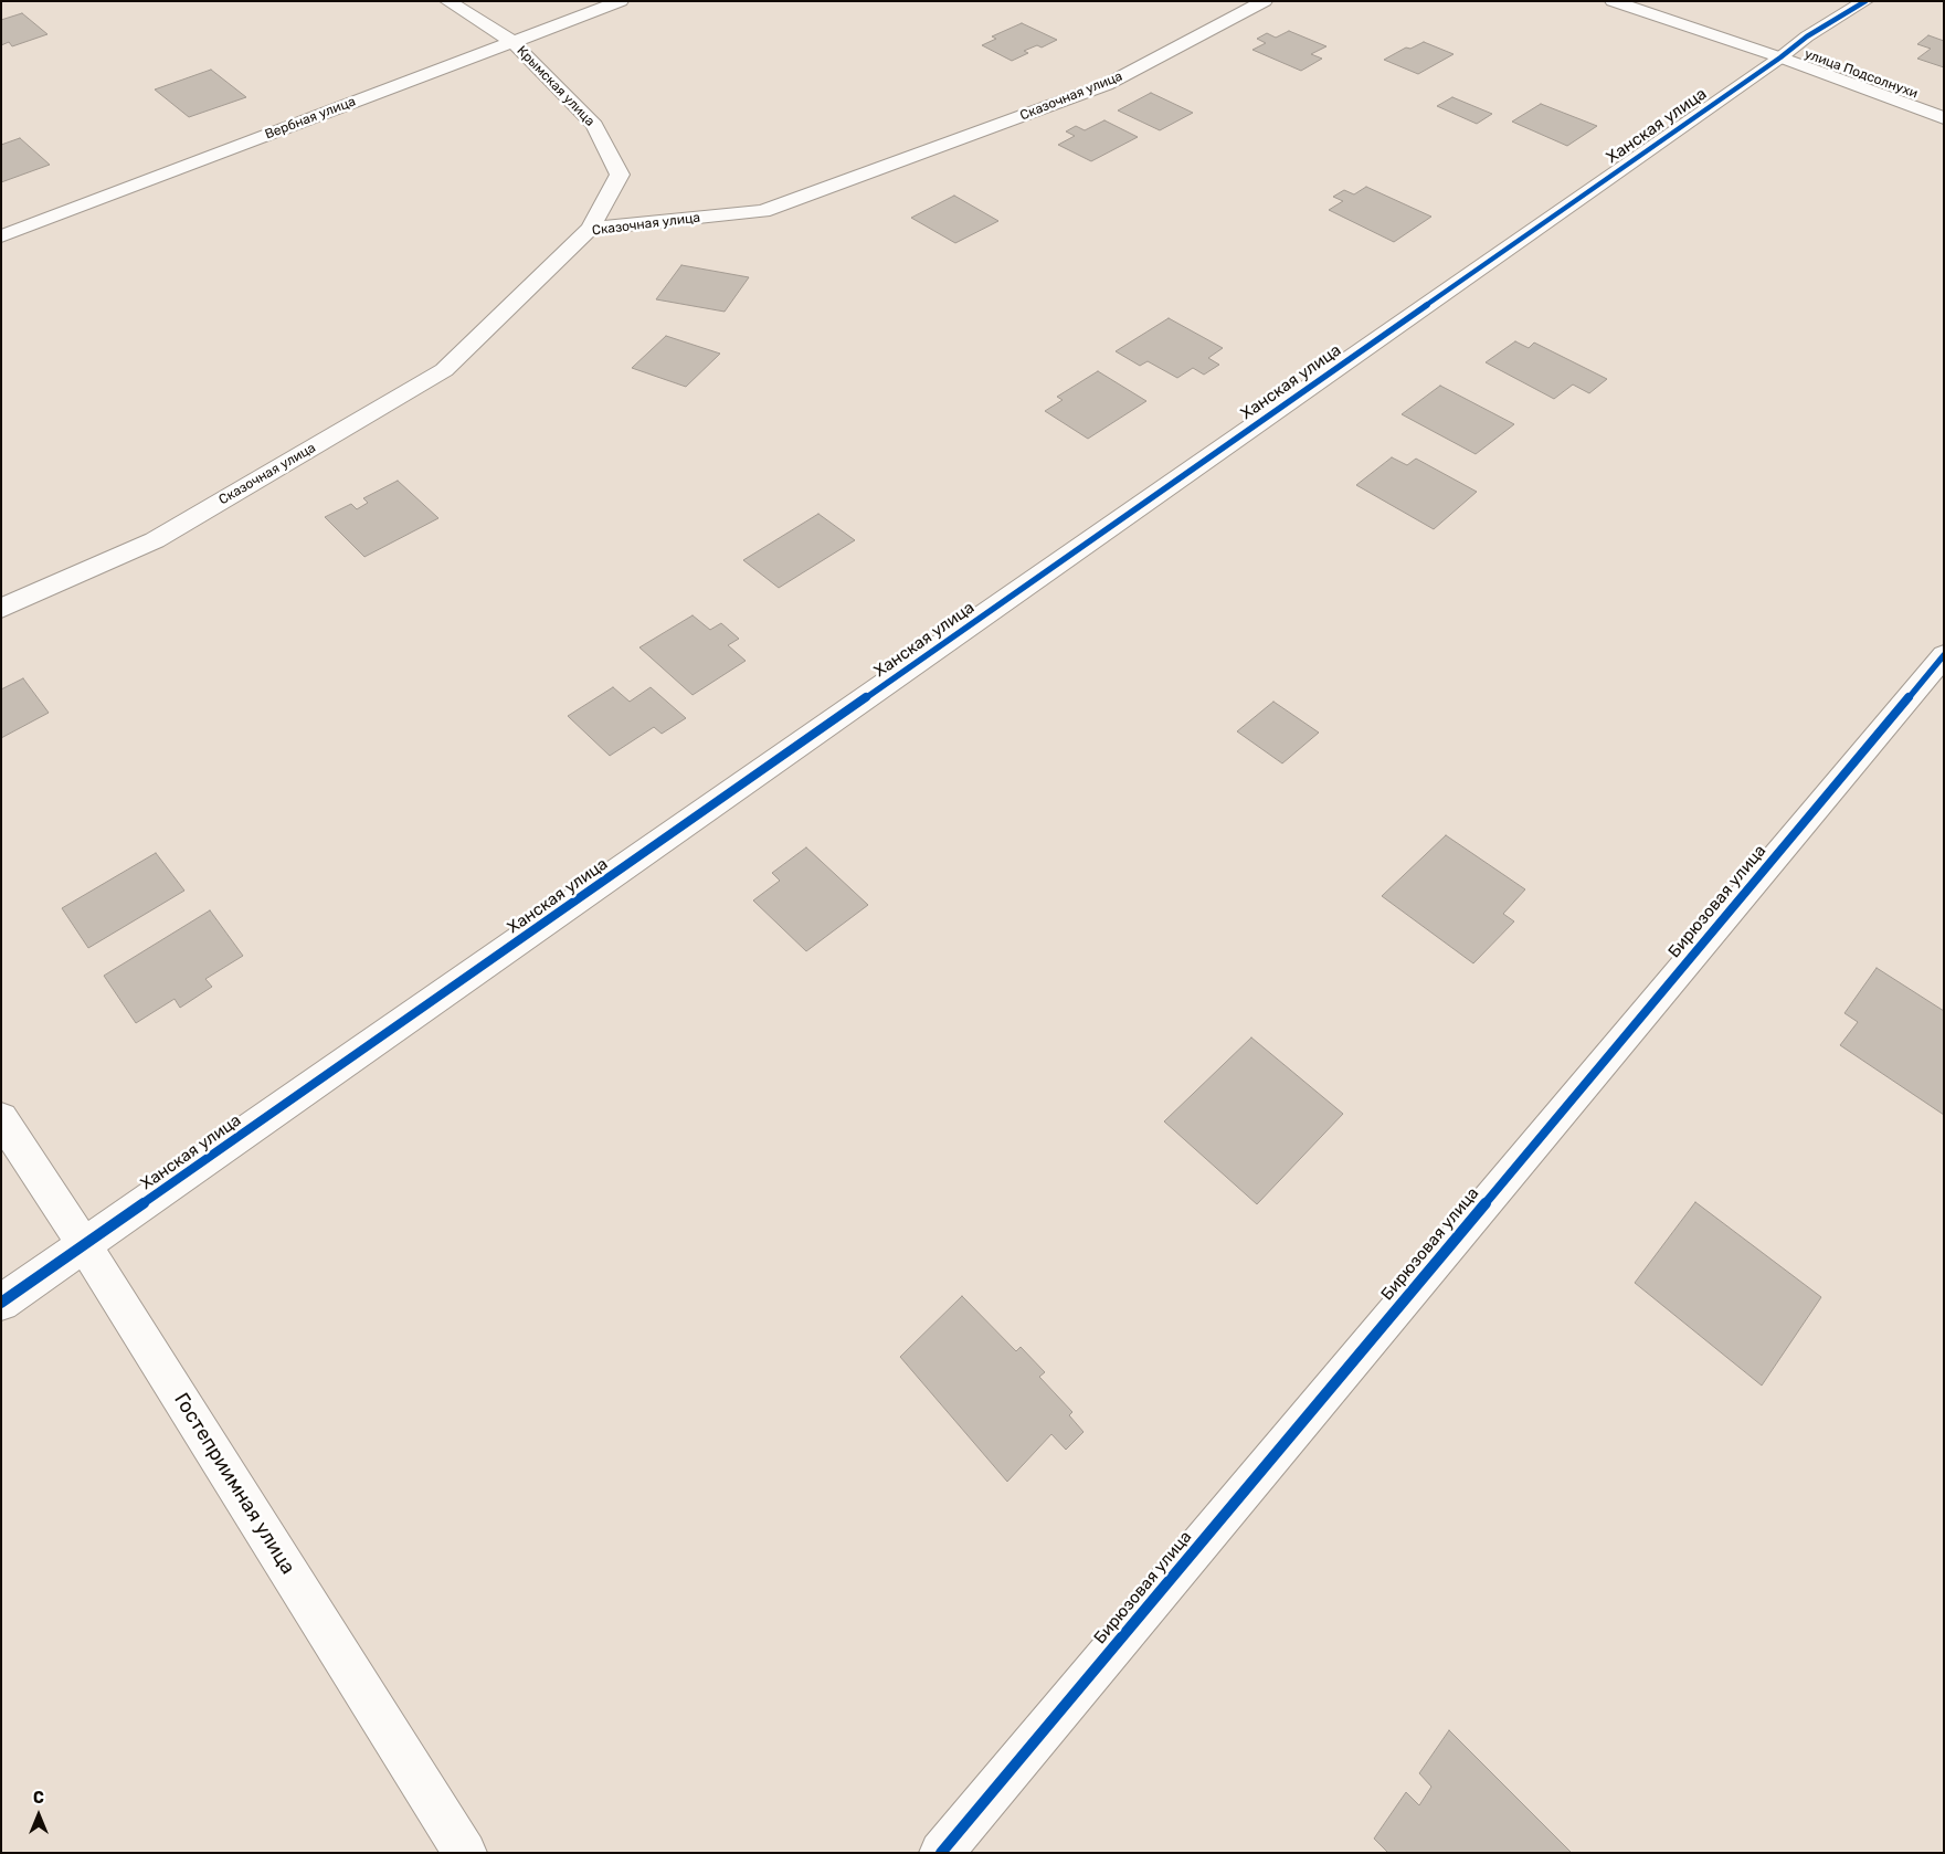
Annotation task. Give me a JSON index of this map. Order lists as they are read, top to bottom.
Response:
{
  "streets": {
    "street": [
      "улица Подсолнухи",
      "Крымская улица",
      "Сказочная улица",
      "Вербная улица",
      "Ханская улица",
      "Бирюзовая улица",
      "Гостеприимная улица"
    ]
  },
  "crossings": [
    ["улица Подсолнухи", "Ханская улица"],
    ["Крымская улица", "Сказочная улица"],
    ["Крымская улица", "Вербная улица"],
    ["Ханская улица", "Гостеприимная улица"]
  ],
  "north": "top"
}
